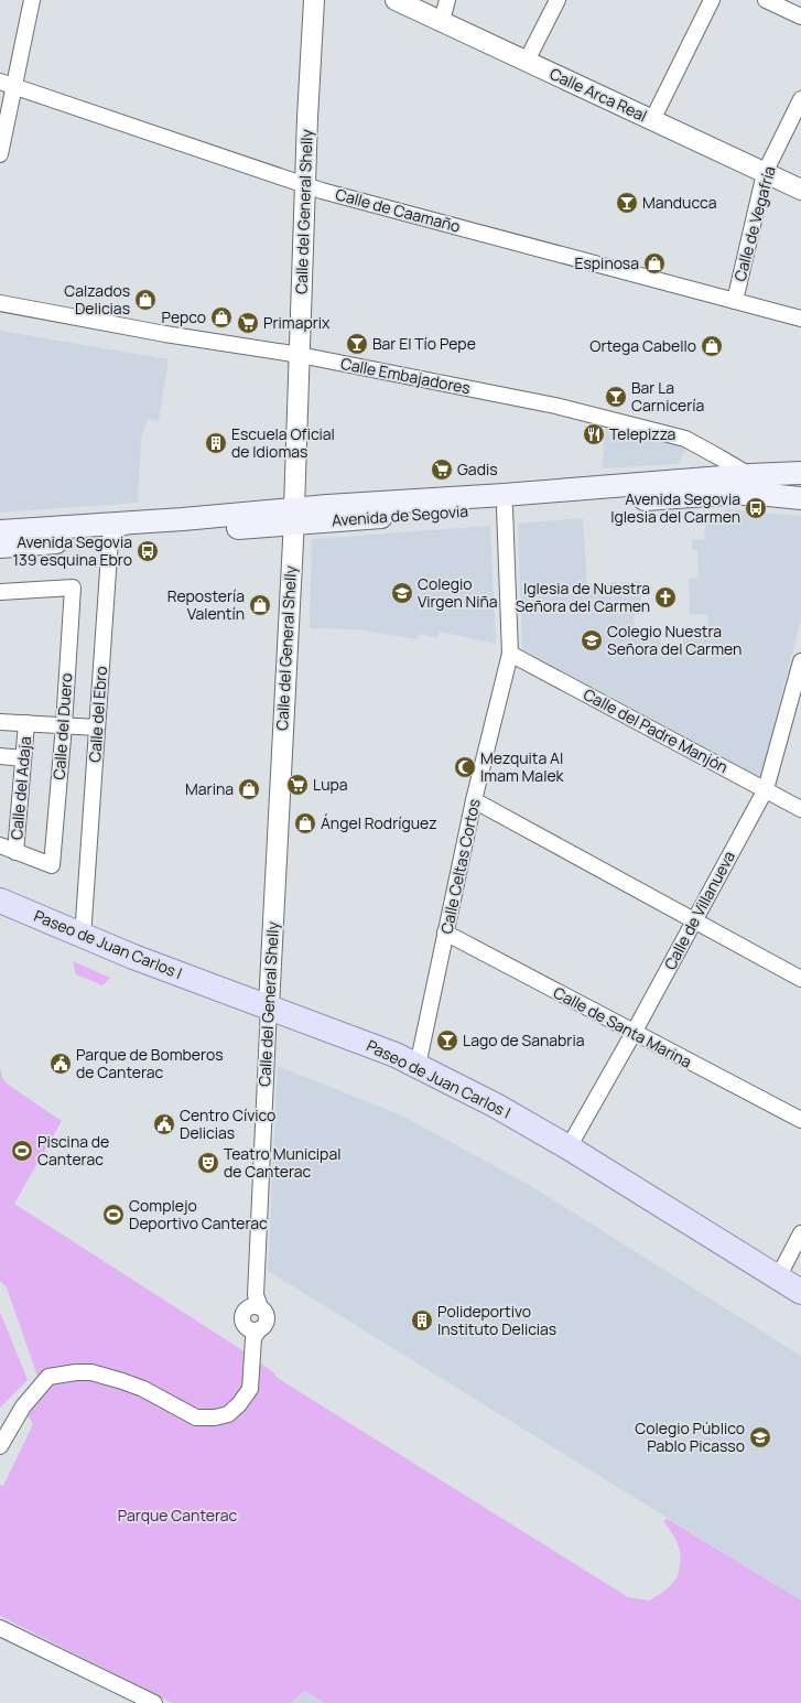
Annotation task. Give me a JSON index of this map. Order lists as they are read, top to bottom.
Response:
{
  "streets": {
    "main road": ["Avenida de Segovia", "Paseo de Juan Carlos I"],
    "street": [
      "Calle Arca Real",
      "Calle de Caamaño",
      "Calle del General Shelly",
      "Calle de Vegafría",
      "Calle Embajadores",
      "Calle del Ebro",
      "Calle del Duero",
      "Calle del Padre Manjón",
      "Calle del Adaja",
      "Calle Celtas Cortos",
      "Calle de Villanueva",
      "Calle de Santa Marina"
    ]
  },
  "crossings": [
    ["Calle Arca Real", "Calle de Vegafría"],
    ["Calle de Caamaño", "Calle del General Shelly"],
    ["Calle de Caamaño", "Calle de Vegafría"],
    ["Calle del General Shelly", "Calle Embajadores"],
    ["Calle del General Shelly", "Avenida de Segovia"],
    ["Calle del General Shelly", "Paseo de Juan Carlos I"],
    ["Calle Embajadores", "Avenida de Segovia"],
    ["Avenida de Segovia", "Calle del Ebro"],
    ["Avenida de Segovia", "Calle Celtas Cortos"],
    ["Calle del Ebro", "Paseo de Juan Carlos I"],
    ["Calle del Duero", "Calle del Adaja"],
    ["Calle del Padre Manjón", "Calle Celtas Cortos"],
    ["Calle del Padre Manjón", "Calle de Villanueva"],
    ["Calle Celtas Cortos", "Paseo de Juan Carlos I"],
    ["Calle Celtas Cortos", "Calle de Santa Marina"],
    ["Calle de Villanueva", "Paseo de Juan Carlos I"],
    ["Calle de Villanueva", "Calle de Santa Marina"]
  ],
  "parks": ["Parque Canterac"],
  "places": {
    "bar": [
      "Manducca",
      "Bar El Tío Pepe",
      "Bar La Carnicería",
      "Lago de Sanabria"
    ],
    "shop": [
      "Espinosa",
      "Calzados Delicias",
      "Pepco",
      "Ortega Cabello",
      "Repostería Valentín",
      "Marina",
      "Ángel Rodríguez"
    ],
    "supermarket": ["Primaprix", "Gadis", "Lupa"],
    "restaurant": ["Telepizza"],
    "building": ["Escuela Oficial de Idiomas", "Polideportivo Instituto Delicias"],
    "bus stop": ["Avenida Segovia Iglesia del Carmen", "Avenida Segovia 139 esquina Ebro"],
    "school or university": ["Colegio Virgen Niña", "Colegio Nuestra Señora del Carmen", "Colegio Público Pablo Picasso"],
    "church": ["Iglesia de Nuestra Señora del Carmen"],
    "mosque": ["Mezquita Al Imam Malek"],
    "public building": ["Parque de Bomberos de Canterac", "Centro Cívico Delicias"],
    "sports": ["Piscina de Canterac", "Complejo Deportivo Canterac"],
    "theatre": ["Teatro Municipal de Canterac"]
  }
}
